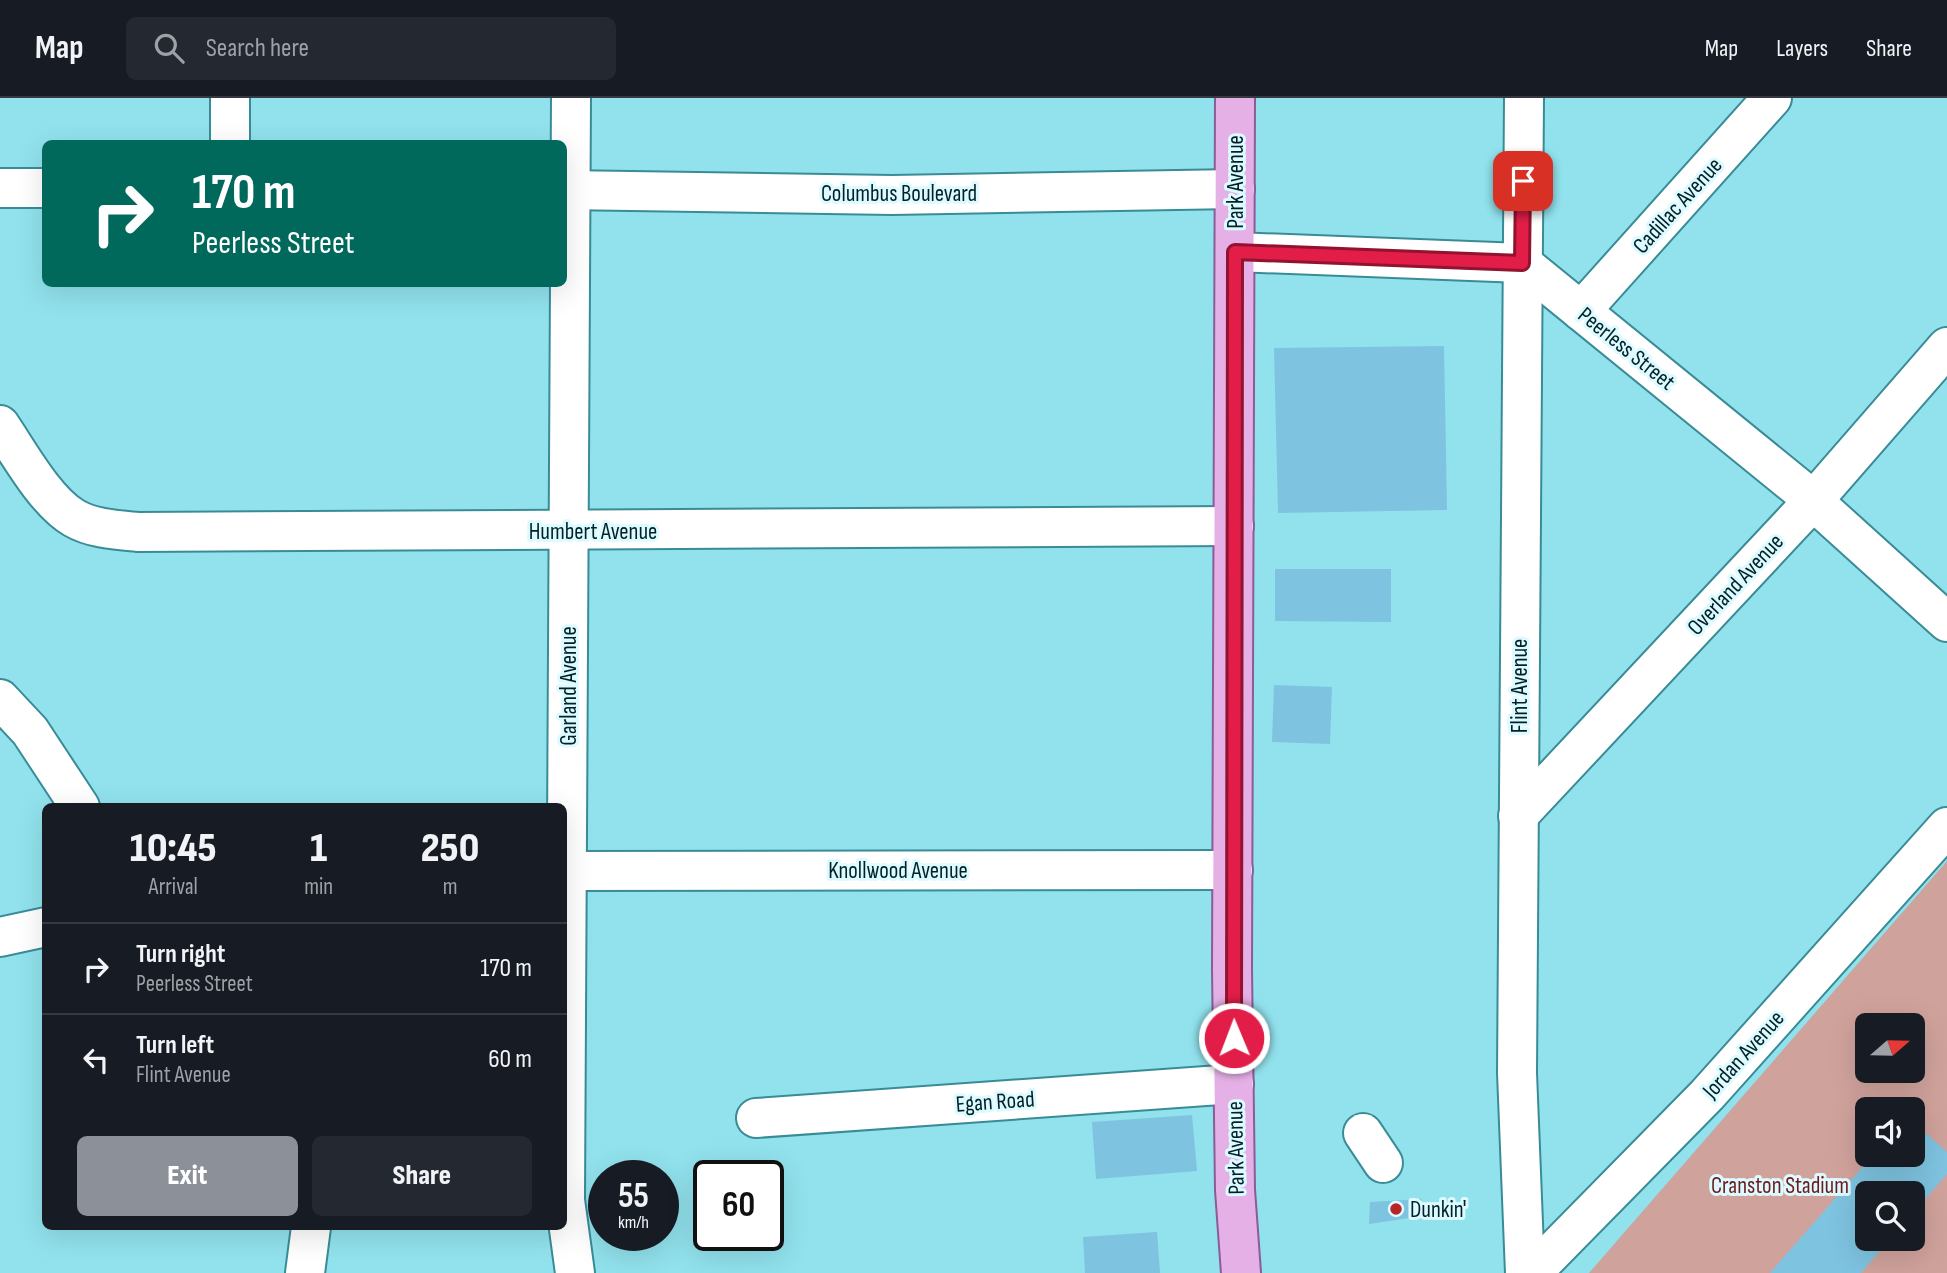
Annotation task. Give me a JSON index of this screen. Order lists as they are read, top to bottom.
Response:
{
  "streets": {
    "main road": ["Park Avenue"],
    "street": [
      "Columbus Boulevard",
      "Cadillac Avenue",
      "Peerless Street",
      "Humbert Avenue",
      "Overland Avenue",
      "Garland Avenue",
      "Flint Avenue",
      "Knollwood Avenue",
      "Jordan Avenue",
      "Egan Road"
    ]
  },
  "crossings": [
    ["Park Avenue", "Columbus Boulevard"],
    ["Park Avenue", "Humbert Avenue"],
    ["Park Avenue", "Knollwood Avenue"],
    ["Park Avenue", "Egan Road"],
    ["Columbus Boulevard", "Garland Avenue"],
    ["Cadillac Avenue", "Peerless Street"],
    ["Peerless Street", "Overland Avenue"],
    ["Peerless Street", "Flint Avenue"],
    ["Humbert Avenue", "Garland Avenue"],
    ["Overland Avenue", "Flint Avenue"]
  ],
  "parks": ["Cranston Stadium"],
  "places": ["Dunkin'"],
  "north": "right",
  "page": {
    "header": "Map",
    "search": "Search here",
    "nav": ["Map", "Layers", "Share"],
    "turn": ["170 m", "Peerless Street"],
    "eta": [
      "10:45",
      "Arrival",
      "1",
      "min",
      "250",
      "m"
    ],
    "list": [
      {
        "name": "Turn right",
        "note": "Peerless Street",
        "value": "170 m"
      },
      {
        "name": "Turn left",
        "note": "Flint Avenue",
        "value": "60 m"
      }
    ],
    "buttons": ["Exit", "Share"],
    "speed": "55 km/h",
    "limit": "60"
  }
}
